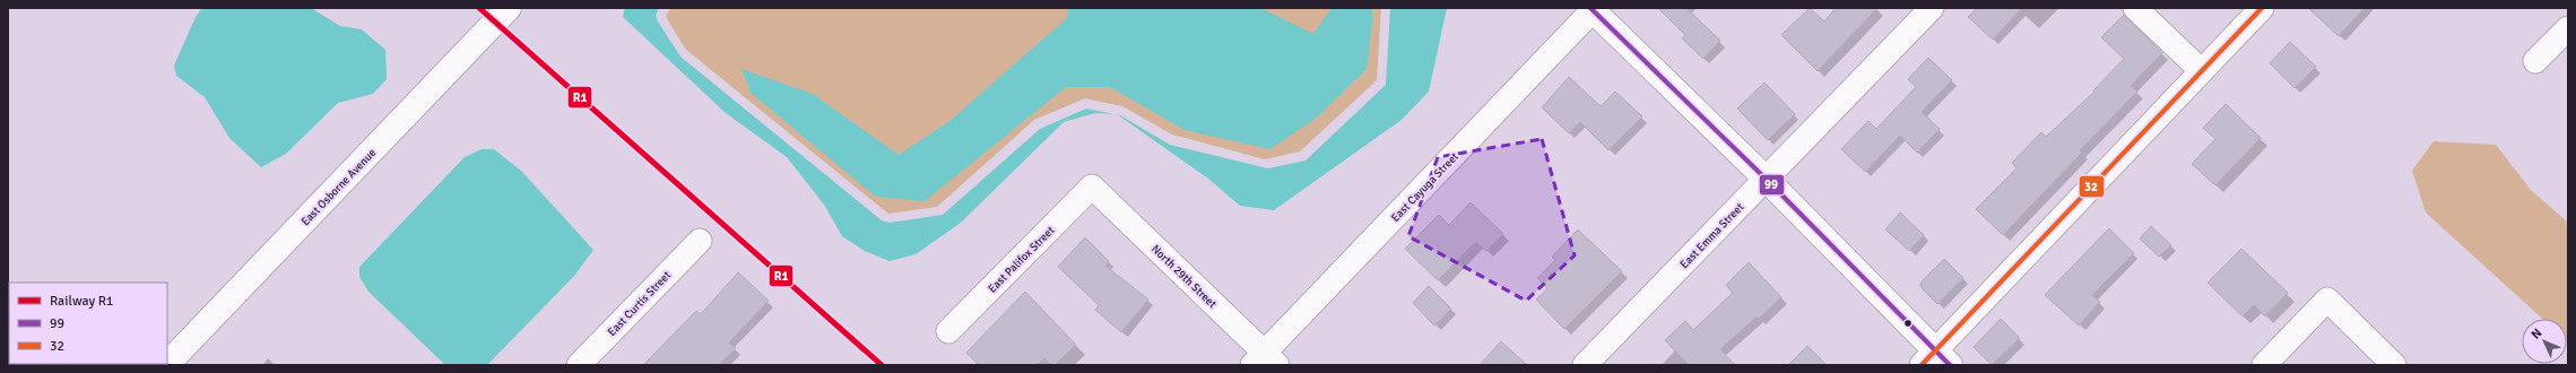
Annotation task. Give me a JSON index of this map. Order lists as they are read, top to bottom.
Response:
{
  "streets": {
    "street": [
      "East Osborne Avenue",
      "East Cayuga Street",
      "East Emma Street",
      "East Palifox Street",
      "North 29th Street",
      "East Curtis Street"
    ]
  },
  "crossings": [
    ["East Cayuga Street", "North 29th Street"],
    ["East Palifox Street", "North 29th Street"]
  ],
  "lines": ["rail line R1", "transit line 99", "transit line 32"],
  "legend": ["Railway R1", "99", "32"],
  "north": "top left"
}
